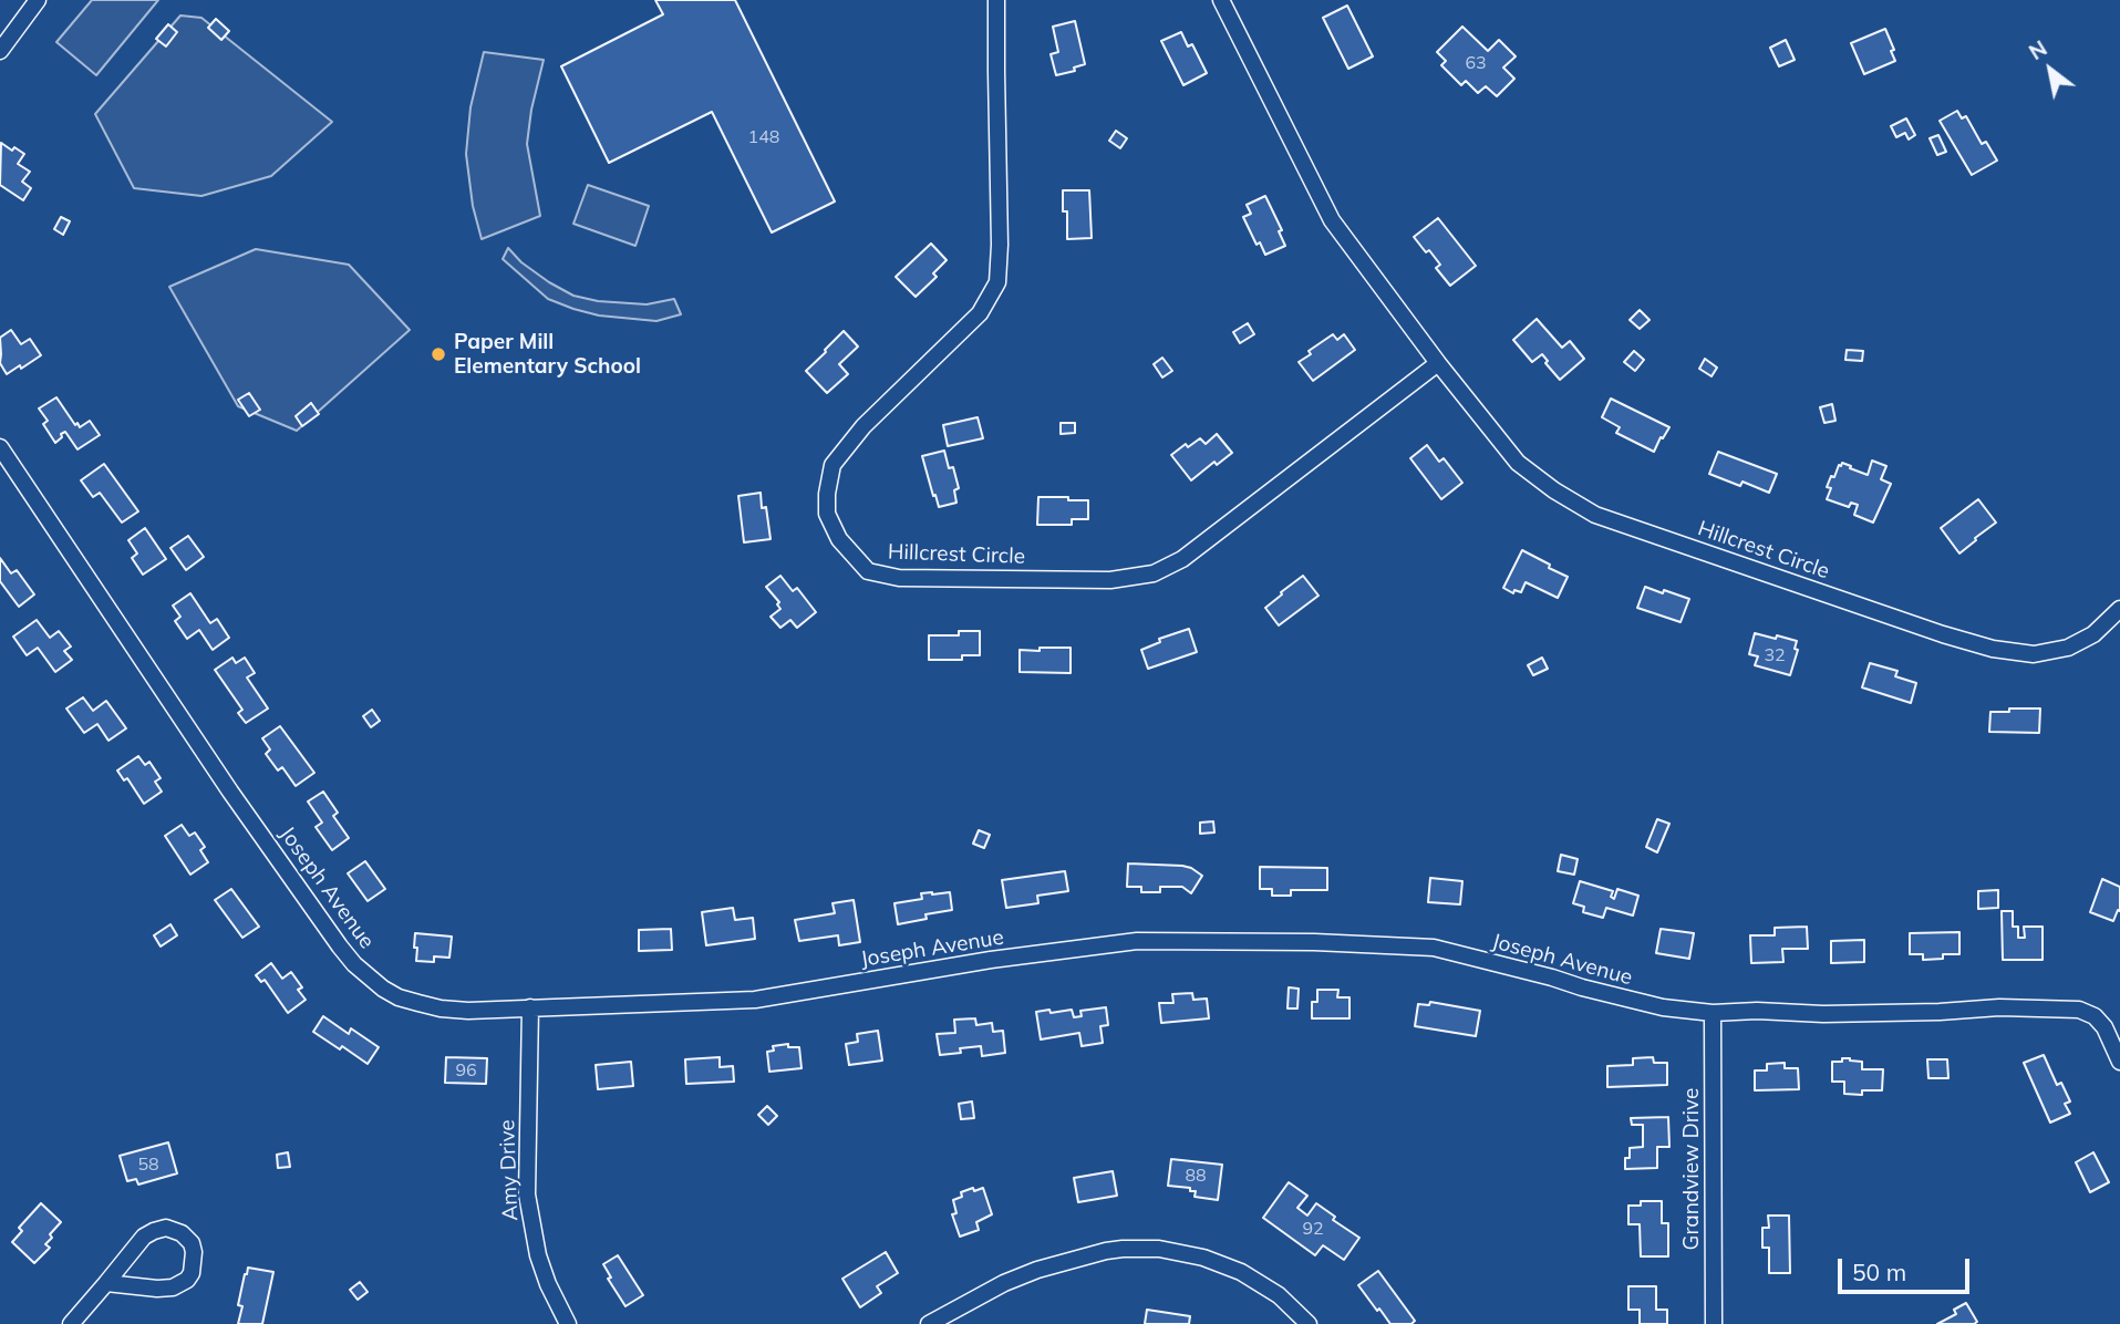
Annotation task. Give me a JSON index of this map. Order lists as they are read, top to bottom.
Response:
{
  "streets": {
    "street": [
      "Hillcrest Circle",
      "Joseph Avenue",
      "Grandview Drive",
      "Amy Drive"
    ]
  },
  "crossings": [
    ["Joseph Avenue", "Grandview Drive"],
    ["Joseph Avenue", "Amy Drive"]
  ],
  "places": ["Paper Mill Elementary School"],
  "house_numbers": [
    "63",
    "148",
    "32",
    "96",
    "58",
    "88",
    "92"
  ],
  "scale_bar": "50 m",
  "north": "top left"
}
